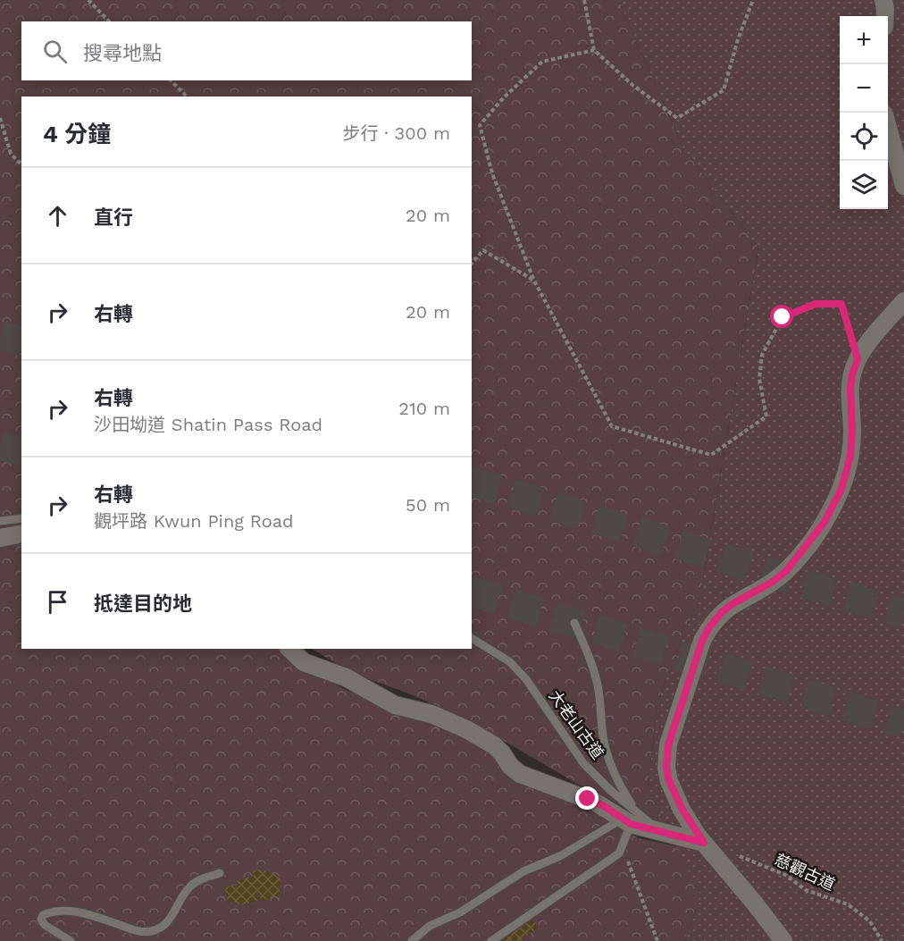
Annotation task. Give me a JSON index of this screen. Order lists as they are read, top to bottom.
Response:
{
  "streets": {
    "lane": ["大老山古道"],
    "path": ["慈觀古道"]
  },
  "page": {
    "map_buttons": ["+", "−"],
    "search": "搜尋地點",
    "heading": ["4 分鐘", "步行 · 300 m"],
    "list": [
      ["直行", "20 m"],
      ["右轉", "20 m"],
      ["右轉", "沙田坳道 Shatin Pass Road", "210 m"],
      ["右轉", "觀坪路 Kwun Ping Road", "50 m"],
      "抵達目的地"
    ]
  }
}
